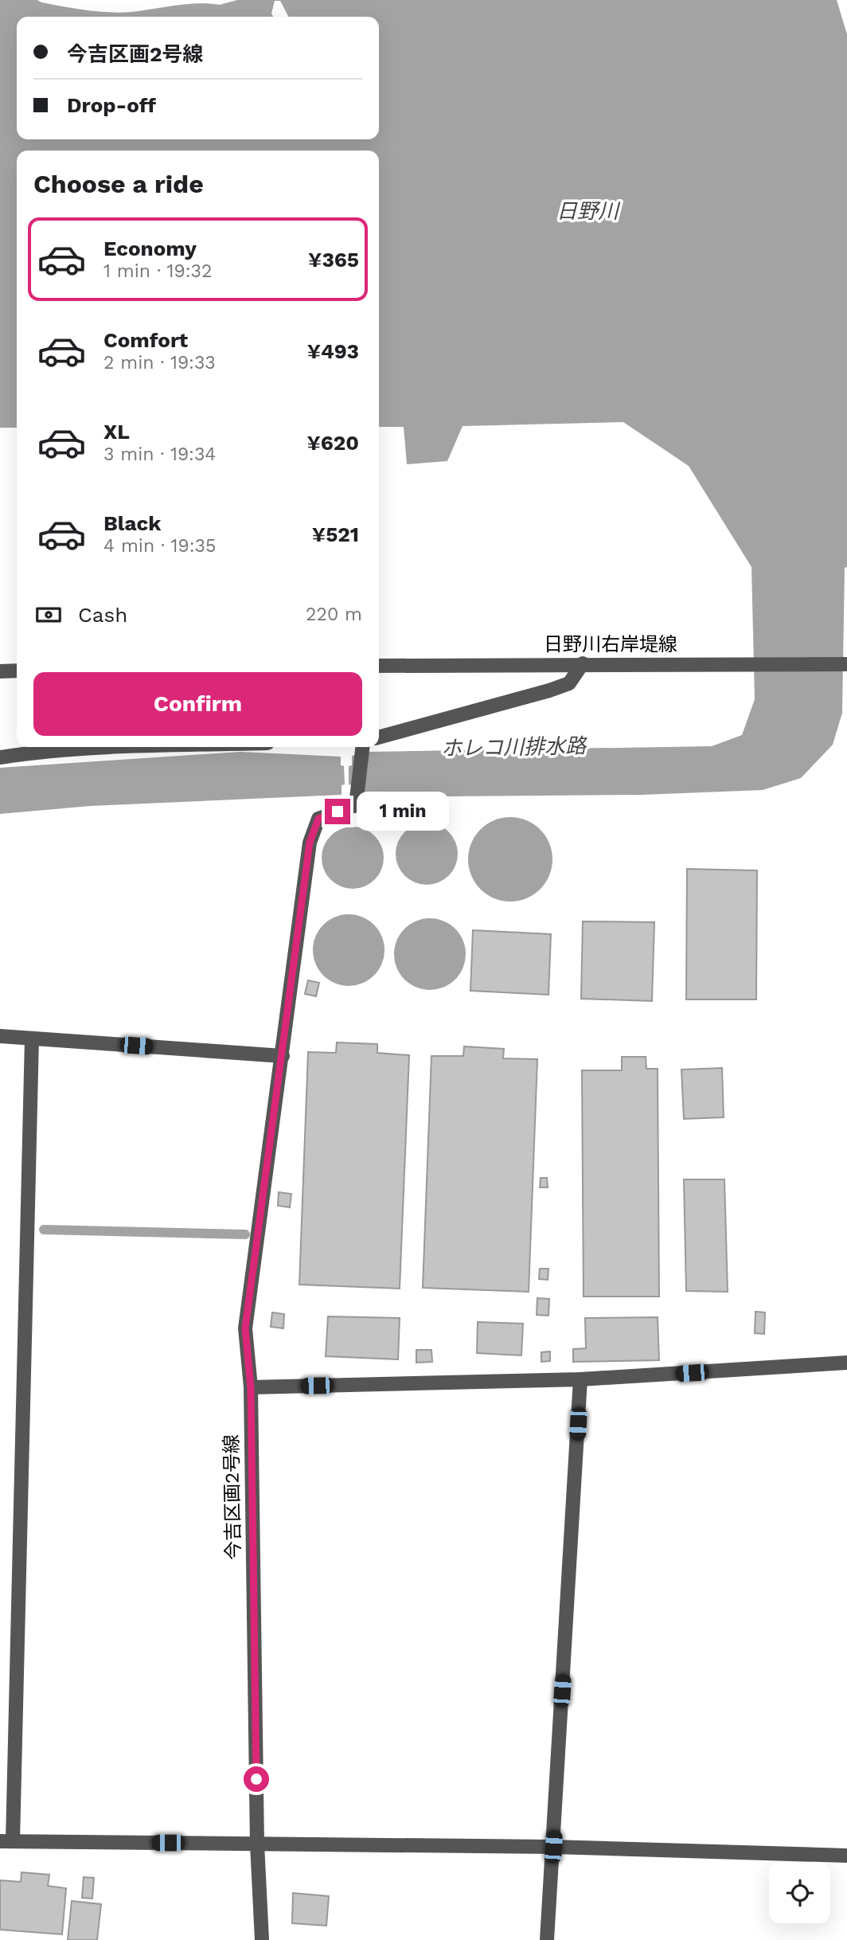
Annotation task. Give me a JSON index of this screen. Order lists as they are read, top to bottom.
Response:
{
  "streets": {
    "street": ["日野川右岸堤線", "今吉区画2号線"]
  },
  "water": ["日野川", "ホレコ川排水路"],
  "page": {
    "banner": ["今吉区画2号線", "Drop-off"],
    "heading": "Choose a ride",
    "list": [
      {
        "name": "Economy",
        "note": "1 min · 19:32",
        "value": "¥365"
      },
      {
        "name": "Comfort",
        "note": "2 min · 19:33",
        "value": "¥493"
      },
      {
        "name": "XL",
        "note": "3 min · 19:34",
        "value": "¥620"
      },
      {
        "name": "Black",
        "note": "4 min · 19:35",
        "value": "¥521"
      }
    ],
    "pay": ["Cash", "220 m"],
    "buttons": "Confirm",
    "bubble": "1 min"
  }
}
